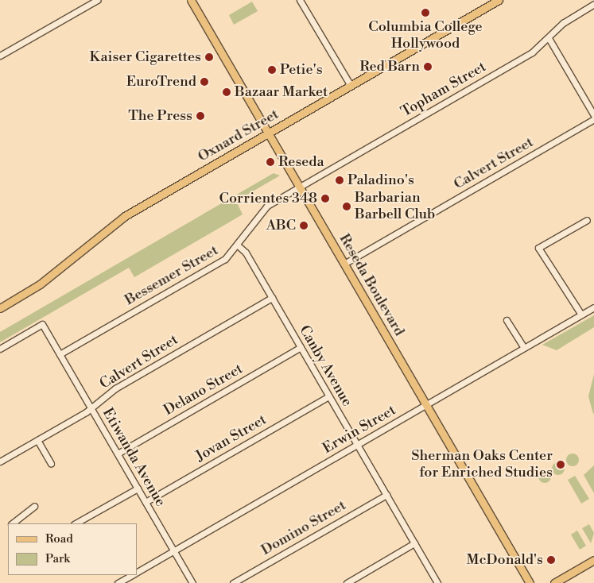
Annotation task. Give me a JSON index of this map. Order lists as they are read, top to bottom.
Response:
{
  "streets": {
    "main road": ["Oxnard Street", "Reseda Boulevard"],
    "street": [
      "Topham Street",
      "Calvert Street",
      "Bessemer Street",
      "Canby Avenue",
      "Delano Street",
      "Erwin Street",
      "Jovan Street",
      "Etiwanda Avenue",
      "Domino Street"
    ]
  },
  "crossings": [
    ["Topham Street", "Bessemer Street"],
    ["Topham Street", "Reseda Boulevard"],
    ["Oxnard Street", "Reseda Boulevard"],
    ["Calvert Street", "Reseda Boulevard"],
    ["Calvert Street", "Canby Avenue"],
    ["Calvert Street", "Etiwanda Avenue"],
    ["Bessemer Street", "Reseda Boulevard"],
    ["Bessemer Street", "Canby Avenue"],
    ["Bessemer Street", "Etiwanda Avenue"],
    ["Reseda Boulevard", "Erwin Street"],
    ["Canby Avenue", "Delano Street"],
    ["Canby Avenue", "Erwin Street"],
    ["Canby Avenue", "Jovan Street"],
    ["Canby Avenue", "Domino Street"],
    ["Delano Street", "Etiwanda Avenue"],
    ["Erwin Street", "Etiwanda Avenue"],
    ["Jovan Street", "Etiwanda Avenue"]
  ],
  "places": [
    "Columbia College Hollywood",
    "Kaiser Cigarettes",
    "Red Barn",
    "Petie's",
    "EuroTrend",
    "Bazaar Market",
    "The Press",
    "Reseda",
    "Paladino's",
    "Corrientes 348",
    "Barbarian Barbell Club",
    "ABC",
    "Sherman Oaks Center for Enriched Studies",
    "McDonald's"
  ],
  "legend": ["Road", "Park"]
}
